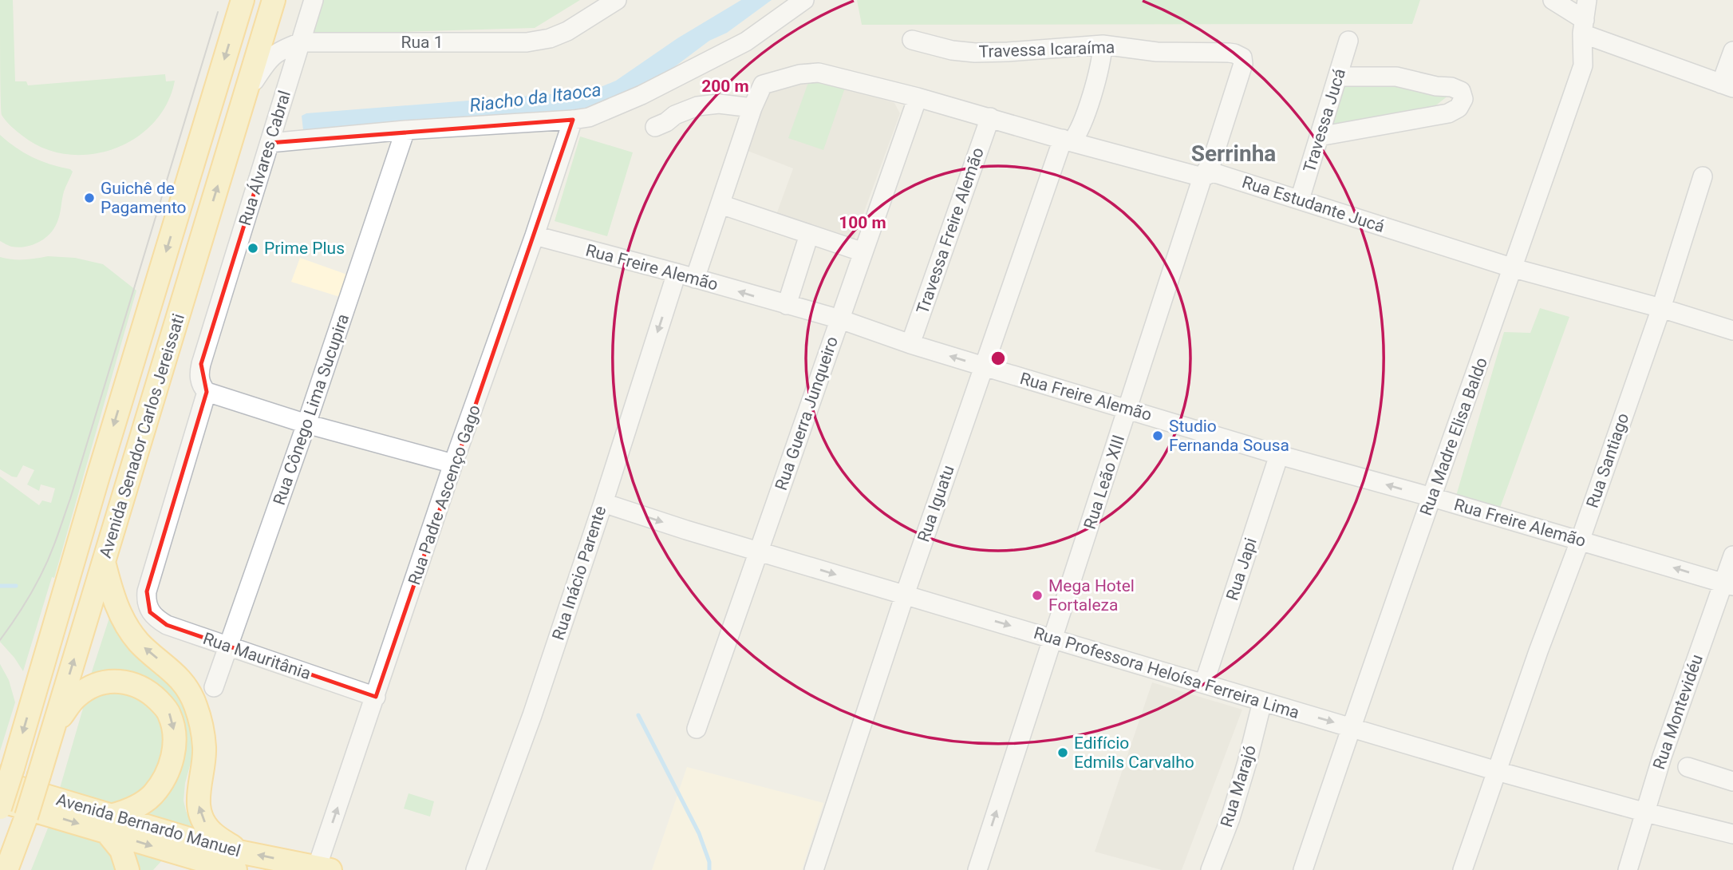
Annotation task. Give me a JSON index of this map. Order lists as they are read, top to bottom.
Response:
{
  "streets": {
    "main road": ["Avenida Senador Carlos Jereissati", "Avenida Bernardo Manuel"],
    "street": [
      "Rua 1",
      "Travessa Icaraíma",
      "Travessa Jucá",
      "Rua Álvares Cabral",
      "Rua Estudante Jucá",
      "Travessa Freire Alemão",
      "Rua Freire Alemão",
      "Rua Cônego Lima Sucupira",
      "Rua Guerra Junqueiro",
      "Rua Madre Elisa Baldo",
      "Rua Santiago",
      "Rua Leão XIII",
      "Rua Padre Ascenço Gago",
      "Rua Iguatu",
      "Rua Japi",
      "Rua Inácio Parente",
      "Rua Mauritânia",
      "Rua Professora Heloísa Ferreira Lima",
      "Rua Montevidéu",
      "Rua Marajó"
    ]
  },
  "crossings": [
    ["Rua 1", "Rua Álvares Cabral"],
    ["Rua 1", "Avenida Senador Carlos Jereissati"],
    ["Travessa Icaraíma", "Rua Leão XIII"],
    ["Travessa Icaraíma", "Rua Iguatu"],
    ["Travessa Jucá", "Rua Estudante Jucá"],
    ["Rua Álvares Cabral", "Rua Mauritânia"],
    ["Rua Estudante Jucá", "Travessa Freire Alemão"],
    ["Rua Estudante Jucá", "Rua Guerra Junqueiro"],
    ["Rua Estudante Jucá", "Rua Madre Elisa Baldo"],
    ["Rua Estudante Jucá", "Rua Santiago"],
    ["Rua Estudante Jucá", "Rua Leão XIII"],
    ["Rua Estudante Jucá", "Rua Iguatu"],
    ["Travessa Freire Alemão", "Rua Freire Alemão"],
    ["Rua Freire Alemão", "Rua Guerra Junqueiro"],
    ["Rua Freire Alemão", "Rua Madre Elisa Baldo"],
    ["Rua Freire Alemão", "Rua Santiago"],
    ["Rua Freire Alemão", "Rua Leão XIII"],
    ["Rua Freire Alemão", "Rua Padre Ascenço Gago"],
    ["Rua Freire Alemão", "Rua Iguatu"],
    ["Rua Freire Alemão", "Rua Japi"],
    ["Rua Freire Alemão", "Rua Inácio Parente"],
    ["Rua Freire Alemão", "Rua Montevidéu"],
    ["Rua Cônego Lima Sucupira", "Rua Mauritânia"],
    ["Rua Guerra Junqueiro", "Rua Professora Heloísa Ferreira Lima"],
    ["Avenida Senador Carlos Jereissati", "Avenida Bernardo Manuel"],
    ["Rua Madre Elisa Baldo", "Rua Professora Heloísa Ferreira Lima"],
    ["Rua Santiago", "Rua Professora Heloísa Ferreira Lima"],
    ["Rua Leão XIII", "Rua Professora Heloísa Ferreira Lima"],
    ["Rua Padre Ascenço Gago", "Rua Mauritânia"],
    ["Rua Padre Ascenço Gago", "Avenida Bernardo Manuel"],
    ["Rua Iguatu", "Rua Professora Heloísa Ferreira Lima"],
    ["Rua Japi", "Rua Professora Heloísa Ferreira Lima"],
    ["Rua Inácio Parente", "Rua Professora Heloísa Ferreira Lima"],
    ["Rua Professora Heloísa Ferreira Lima", "Rua Montevidéu"],
    ["Rua Professora Heloísa Ferreira Lima", "Rua Marajó"]
  ],
  "one_way": ["Rua Freire Alemão", "Rua Inácio Parente", "Rua Professora Heloísa Ferreira Lima"],
  "districts": ["Serrinha"],
  "water": ["Riacho da Itaoca"],
  "places": [
    "Guichê de Pagamento",
    "Prime Plus",
    "Studio Fernanda Sousa",
    "Mega Hotel Fortaleza",
    "Edifício Edmils Carvalho"
  ],
  "rings": ["200 m", "100 m"]
}
